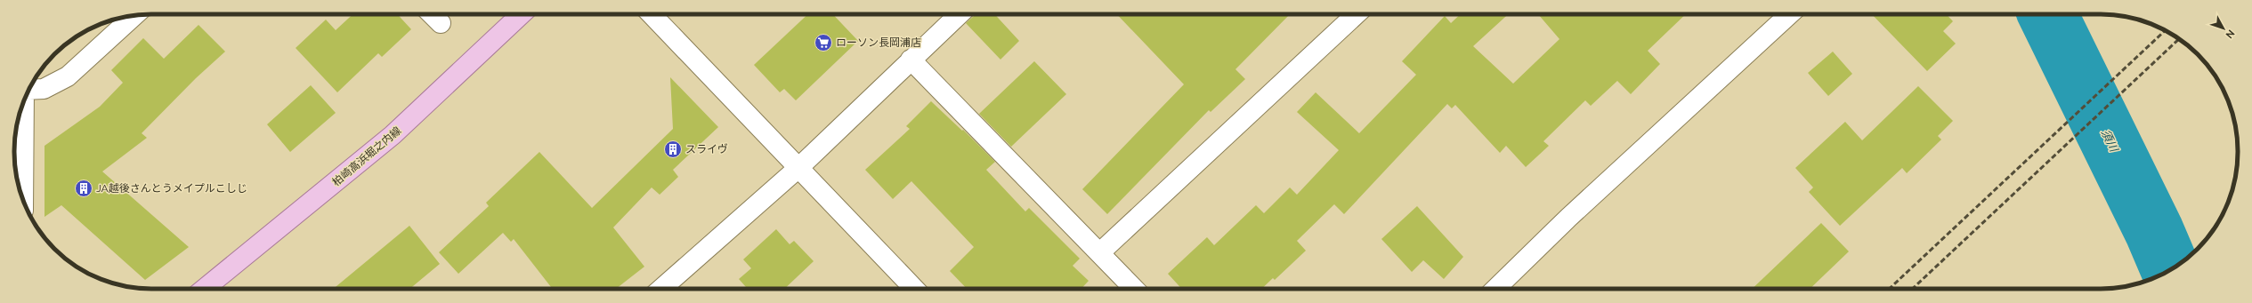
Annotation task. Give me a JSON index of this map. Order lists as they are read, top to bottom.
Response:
{
  "streets": {
    "main road": ["柏崎高浜堀之内線"]
  },
  "water": ["須川"],
  "places": {
    "supermarket": ["ローソン長岡浦店"],
    "building": ["スライヴ", "JA越後さんとうメイプルこしじ"]
  },
  "north": "bottom right"
}
